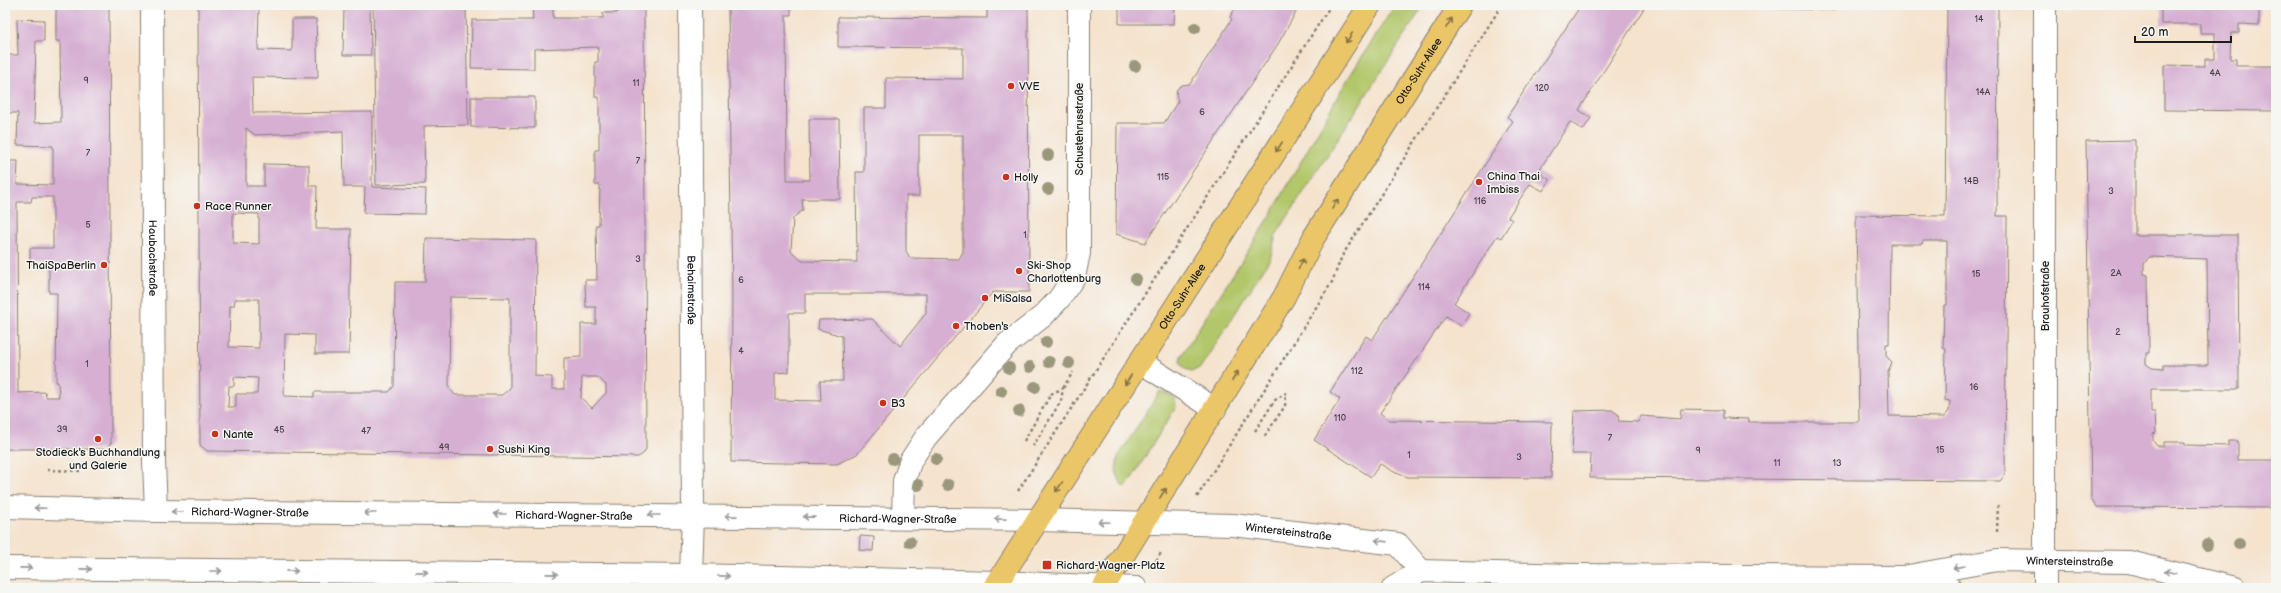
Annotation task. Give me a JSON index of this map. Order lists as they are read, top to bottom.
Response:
{
  "streets": {
    "main road": ["Otto-Suhr-Allee"],
    "street": [
      "Schustehrusstraße",
      "Haubachstraße",
      "Behaimstraße",
      "Brauhofstraße",
      "Richard-Wagner-Straße",
      "Wintersteinstraße"
    ]
  },
  "crossings": [
    ["Otto-Suhr-Allee", "Richard-Wagner-Straße"],
    ["Otto-Suhr-Allee", "Wintersteinstraße"],
    ["Schustehrusstraße", "Richard-Wagner-Straße"],
    ["Haubachstraße", "Richard-Wagner-Straße"],
    ["Behaimstraße", "Richard-Wagner-Straße"],
    ["Brauhofstraße", "Wintersteinstraße"],
    ["Richard-Wagner-Straße", "Wintersteinstraße"]
  ],
  "one_way": ["Wintersteinstraße"],
  "places": {
    "other": [
      "VVE",
      "Holly",
      "China Thai Imbiss",
      "Race Runner",
      "ThaiSpaBerlin",
      "Ski-Shop Charlottenburg",
      "MiSalsa",
      "Thoben's",
      "B3",
      "Nante",
      "Stodieck's Buchhandlung und Galerie",
      "Sushi King"
    ],
    "transit": ["Richard-Wagner-Platz"]
  },
  "house_numbers": [
    "14",
    "4A",
    "9",
    "11",
    "120",
    "14A",
    "6",
    "7",
    "7",
    "115",
    "14B",
    "3",
    "116",
    "5",
    "1",
    "3",
    "2A",
    "15",
    "6",
    "114",
    "2",
    "4",
    "1",
    "112",
    "16",
    "110",
    "39",
    "45",
    "47",
    "7",
    "49",
    "9",
    "15",
    "1",
    "3",
    "11",
    "13"
  ],
  "scale_bar": "20 m"
}
